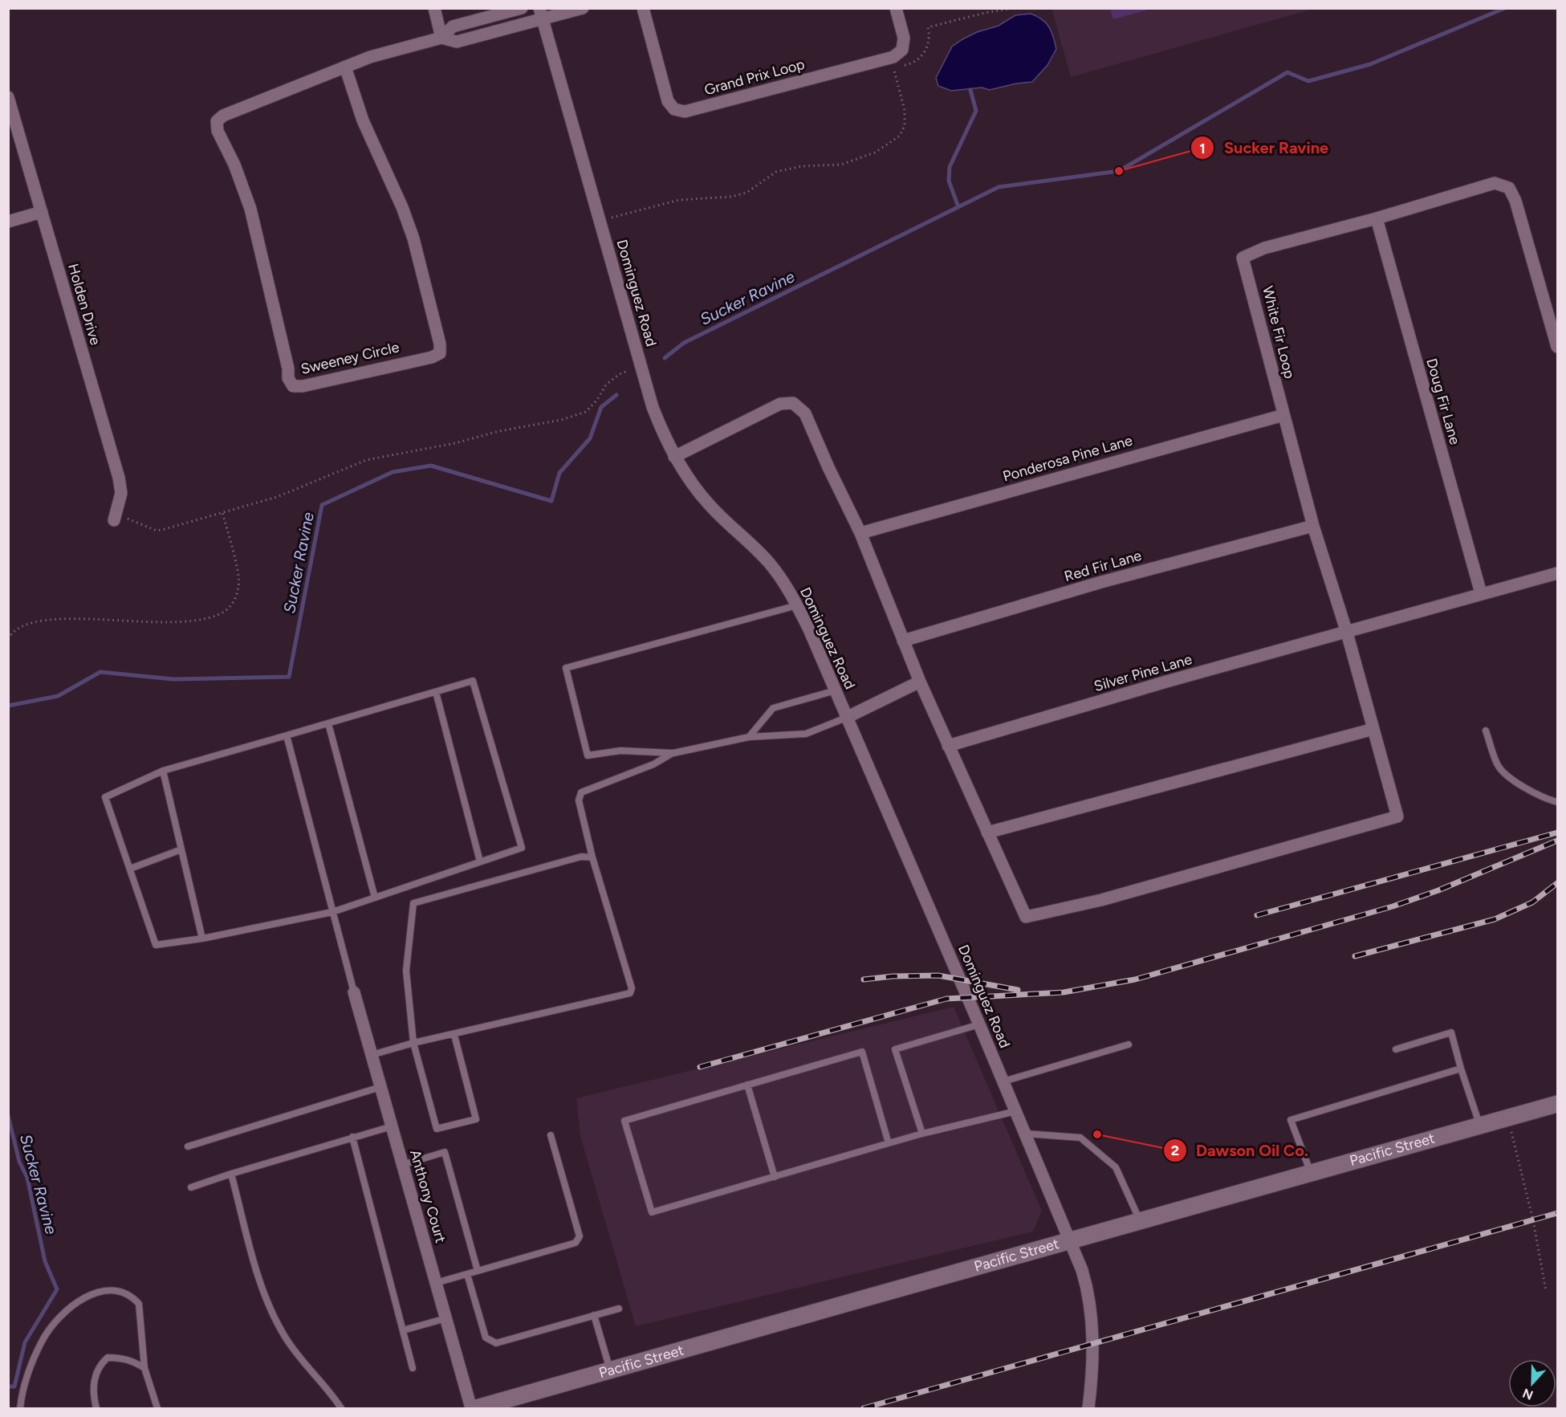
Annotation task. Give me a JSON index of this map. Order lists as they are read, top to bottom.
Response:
{
  "streets": {
    "main road": ["Pacific Street"],
    "street": [
      "Grand Prix Loop",
      "Dominguez Road",
      "Holden Drive",
      "White Fir Loop",
      "Sweeney Circle",
      "Doug Fir Lane",
      "Ponderosa Pine Lane",
      "Red Fir Lane",
      "Silver Pine Lane",
      "Anthony Court"
    ]
  },
  "crossings": [
    ["Dominguez Road", "Sweeney Circle"],
    ["Dominguez Road", "Pacific Street"],
    ["White Fir Loop", "Doug Fir Lane"],
    ["White Fir Loop", "Ponderosa Pine Lane"],
    ["White Fir Loop", "Red Fir Lane"],
    ["White Fir Loop", "Silver Pine Lane"]
  ],
  "water": ["Sucker Ravine"],
  "places": ["Sucker Ravine", "Dawson Oil Co."],
  "north": "bottom"
}
